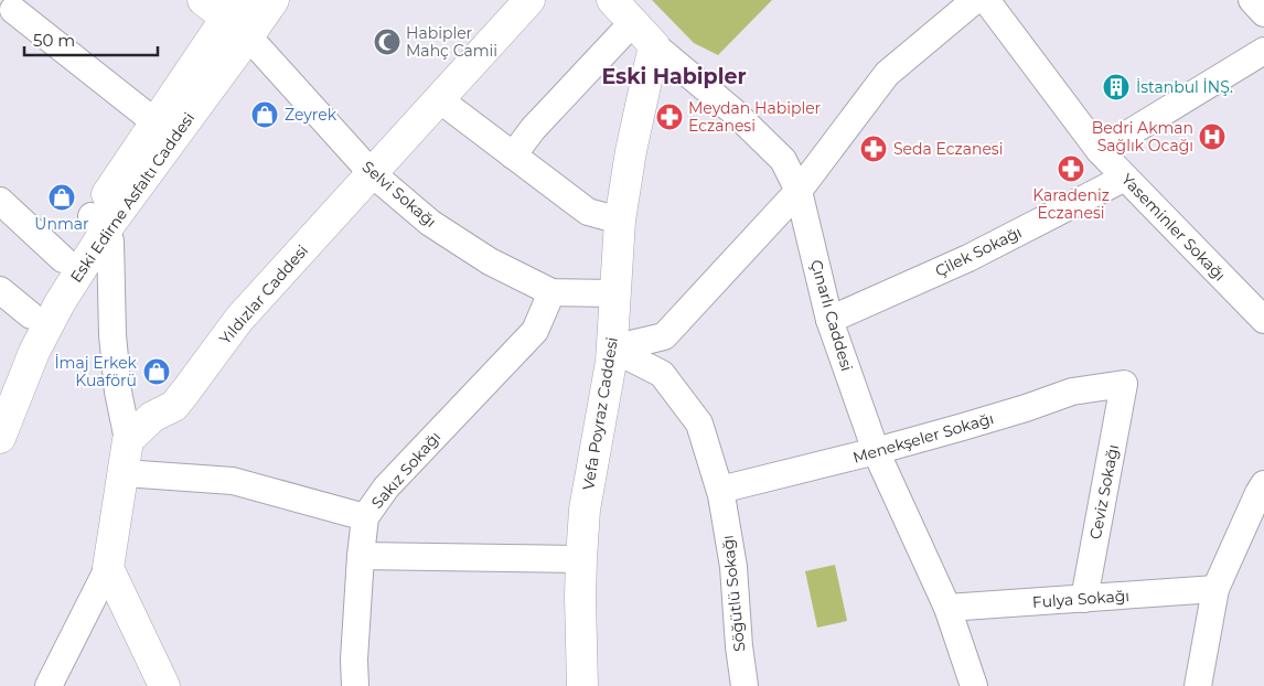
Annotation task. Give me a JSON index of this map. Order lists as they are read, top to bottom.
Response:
{
  "streets": {
    "main road": [
      "Eski Edirne Asfaltı Caddesi",
      "Yıldızlar Caddesi",
      "Çınarlı Caddesi",
      "Vefa Poyraz Caddesi"
    ],
    "street": [
      "Selvi Sokağı",
      "Yaseminler Sokağı",
      "Çilek Sokağı",
      "Menekşeler Sokağı",
      "Sakız Sokağı",
      "Ceviz Sokağı",
      "Söğütlü Sokağı",
      "Fulya Sokağı"
    ]
  },
  "crossings": [
    ["Selvi Sokağı", "Eski Edirne Asfaltı Caddesi"],
    ["Selvi Sokağı", "Yıldızlar Caddesi"],
    ["Selvi Sokağı", "Vefa Poyraz Caddesi"],
    ["Selvi Sokağı", "Sakız Sokağı"],
    ["Yaseminler Sokağı", "Çilek Sokağı"],
    ["Çilek Sokağı", "Çınarlı Caddesi"],
    ["Çınarlı Caddesi", "Vefa Poyraz Caddesi"],
    ["Çınarlı Caddesi", "Menekşeler Sokağı"],
    ["Çınarlı Caddesi", "Fulya Sokağı"],
    ["Vefa Poyraz Caddesi", "Söğütlü Sokağı"],
    ["Menekşeler Sokağı", "Ceviz Sokağı"],
    ["Menekşeler Sokağı", "Söğütlü Sokağı"],
    ["Ceviz Sokağı", "Fulya Sokağı"]
  ],
  "districts": ["Eski Habipler"],
  "places": {
    "mosque": ["Habipler Mahç Camii"],
    "building": ["İstanbul İNŞ."],
    "shop": ["Zeyrek", "Unmar", "İmaj Erkek Kuaförü"],
    "pharmacy": ["Meydan Habipler Eczanesi", "Seda Eczanesi", "Karadeniz Eczanesi"],
    "hospital": ["Bedri Akman Sağlık Ocağı"]
  },
  "scale_bar": "50 m"
}
